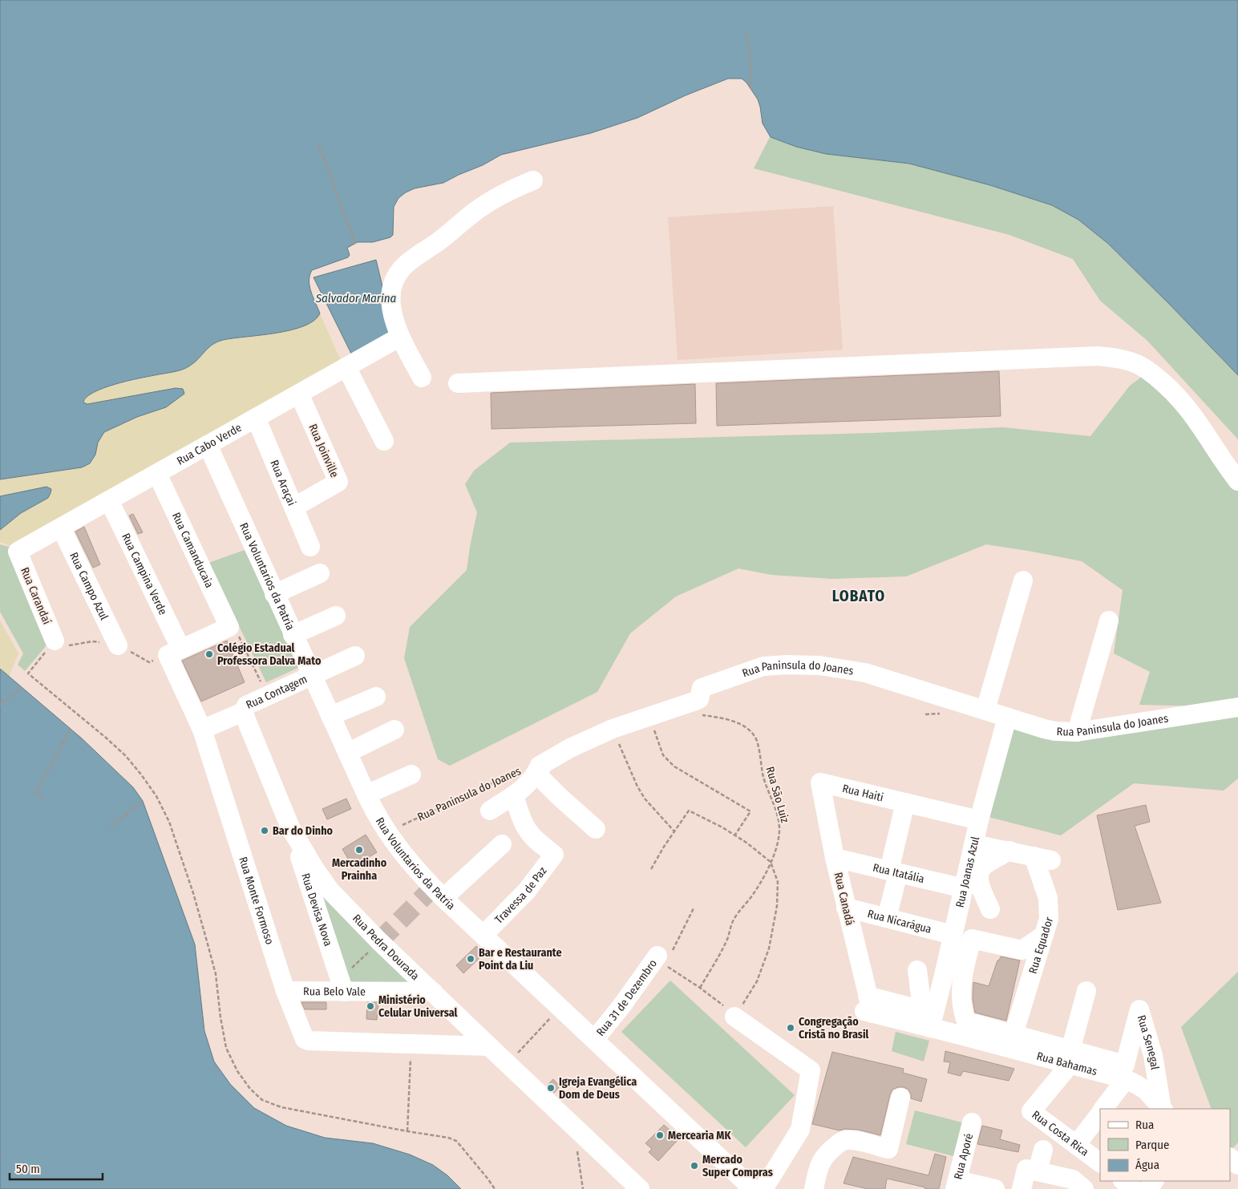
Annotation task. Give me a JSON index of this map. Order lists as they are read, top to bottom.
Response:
{
  "streets": {
    "street": [
      "Rua Cabo Verde",
      "Rua Joinville",
      "Rua Araçai",
      "Rua Camanducaia",
      "Rua Campina Verde",
      "Rua Voluntarios da Patría",
      "Rua Campo Azul",
      "Rua Carandaí",
      "Rua Paninsula do Joanes",
      "Rua Contagem",
      "Rua Haiti",
      "Rua Joanas Azul",
      "Rua Itatália",
      "Travessa de Paz",
      "Rua Canadá",
      "Rua Monte Formoso",
      "Rua Devisa Nova",
      "Rua Nicarágua",
      "Rua Equador",
      "Rua Pedra Dourada",
      "Rua Belo Vale",
      "Rua 31 de Dezembro",
      "Rua Senegal",
      "Rua Bahamas",
      "Rua Costa Rica",
      "Rua Aporé"
    ],
    "path": ["Rua São Luiz"]
  },
  "crossings": [
    ["Rua Cabo Verde", "Rua Joinville"],
    ["Rua Cabo Verde", "Rua Araçai"],
    ["Rua Cabo Verde", "Rua Camanducaia"],
    ["Rua Cabo Verde", "Rua Campina Verde"],
    ["Rua Cabo Verde", "Rua Voluntarios da Patría"],
    ["Rua Cabo Verde", "Rua Campo Azul"],
    ["Rua Cabo Verde", "Rua Carandaí"],
    ["Rua Joinville", "Rua Araçai"],
    ["Rua Camanducaia", "Rua Monte Formoso"],
    ["Rua Campina Verde", "Rua Monte Formoso"],
    ["Rua Voluntarios da Patría", "Rua Paninsula do Joanes"],
    ["Rua Voluntarios da Patría", "Rua Contagem"],
    ["Rua Voluntarios da Patría", "Travessa de Paz"],
    ["Rua Voluntarios da Patría", "Rua 31 de Dezembro"],
    ["Rua Paninsula do Joanes", "Rua São Luiz"],
    ["Rua Paninsula do Joanes", "Rua Joanas Azul"],
    ["Rua Contagem", "Rua Monte Formoso"],
    ["Rua Contagem", "Rua Pedra Dourada"],
    ["Rua Haiti", "Rua Joanas Azul"],
    ["Rua Haiti", "Rua Canadá"],
    ["Rua Joanas Azul", "Rua Itatália"],
    ["Rua Joanas Azul", "Rua Nicarágua"],
    ["Rua Joanas Azul", "Rua Bahamas"],
    ["Rua Itatália", "Rua Canadá"],
    ["Rua Canadá", "Rua Nicarágua"],
    ["Rua Canadá", "Rua Bahamas"],
    ["Rua Monte Formoso", "Rua Pedra Dourada"],
    ["Rua Monte Formoso", "Rua Belo Vale"],
    ["Rua Devisa Nova", "Rua Pedra Dourada"],
    ["Rua Devisa Nova", "Rua Belo Vale"],
    ["Rua Equador", "Rua Bahamas"],
    ["Rua Pedra Dourada", "Rua Belo Vale"],
    ["Rua Senegal", "Rua Bahamas"],
    ["Rua Bahamas", "Rua Costa Rica"]
  ],
  "districts": ["LOBATO"],
  "water": ["Salvador Marina"],
  "places": [
    "Colégio Estadual Professora Dalva Mato",
    "Bar do Dinho",
    "Mercadinho Prainha",
    "Bar e Restaurante Point da Liu",
    "Ministério Celular Universal",
    "Congregação Cristã no Brasil",
    "Igreja Evangélica Dom de Deus",
    "Mercearia MK",
    "Mercado Super Compras"
  ],
  "legend": ["Rua", "Parque", "Água"],
  "scale_bar": "50 m"
}
